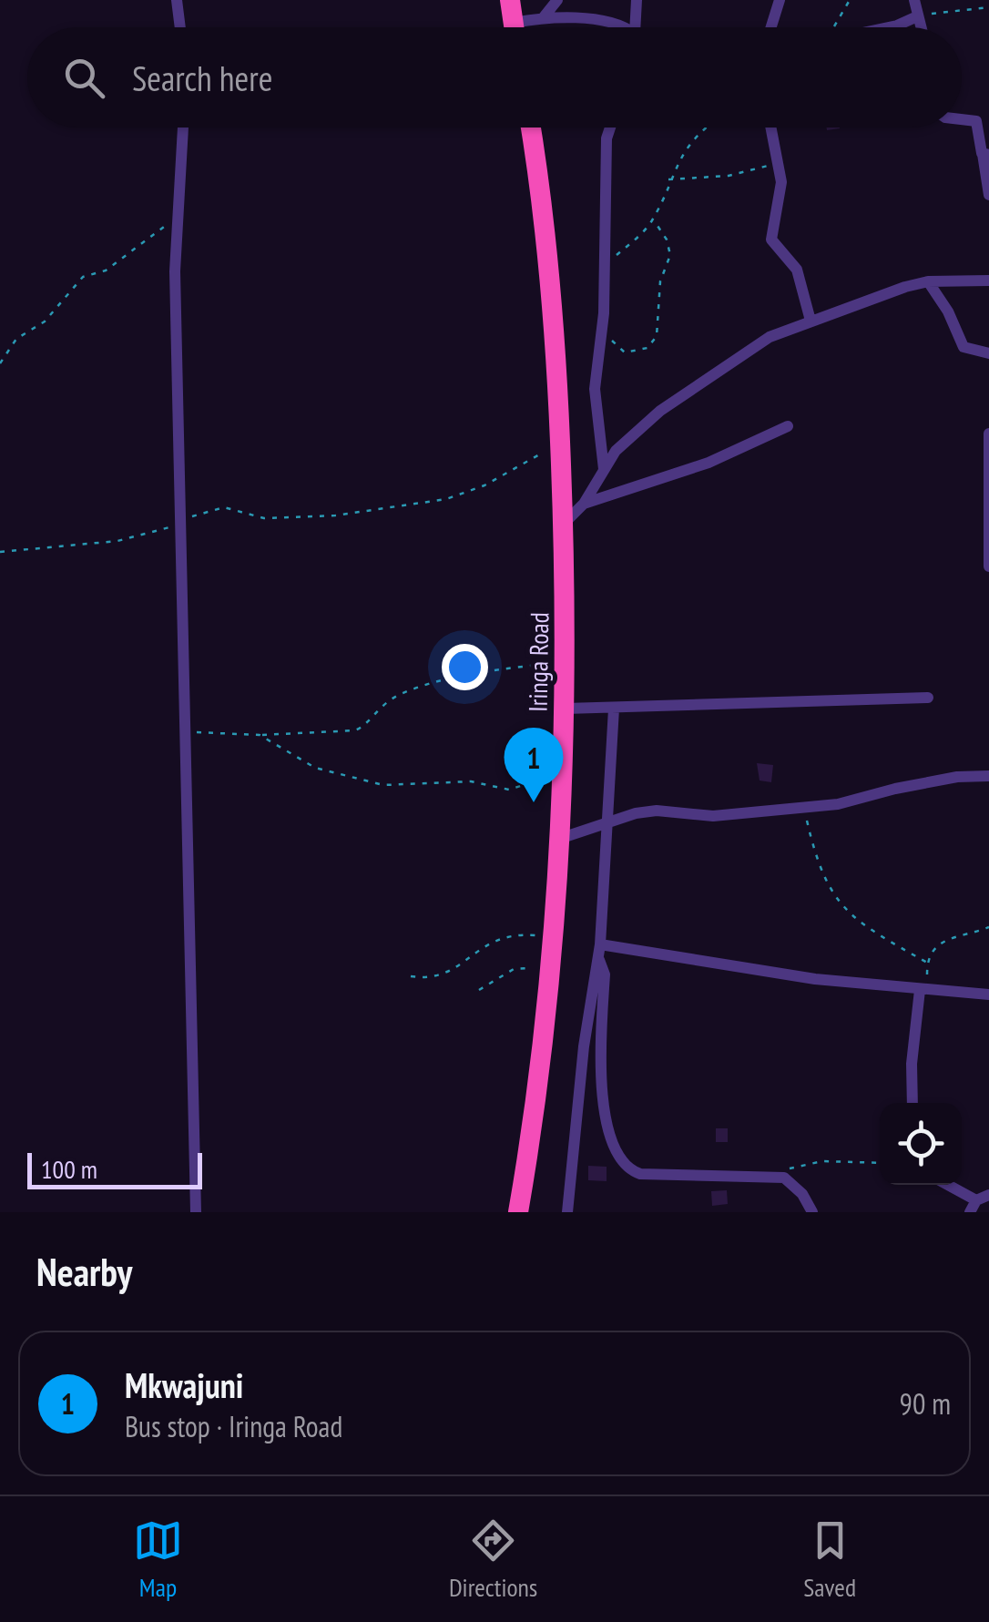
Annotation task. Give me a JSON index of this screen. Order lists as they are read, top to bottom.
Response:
{
  "streets": {
    "highway": ["Iringa Road"]
  },
  "scale_bar": "100 m",
  "page": {
    "search": "Search here",
    "pins": "1",
    "scale": "100 m",
    "heading": "Nearby",
    "list": [
      {
        "mark": "1",
        "name": "Mkwajuni",
        "note": "Bus stop · Iringa Road",
        "value": "90 m"
      }
    ],
    "nav": ["Map", "Directions", "Saved"]
  }
}
